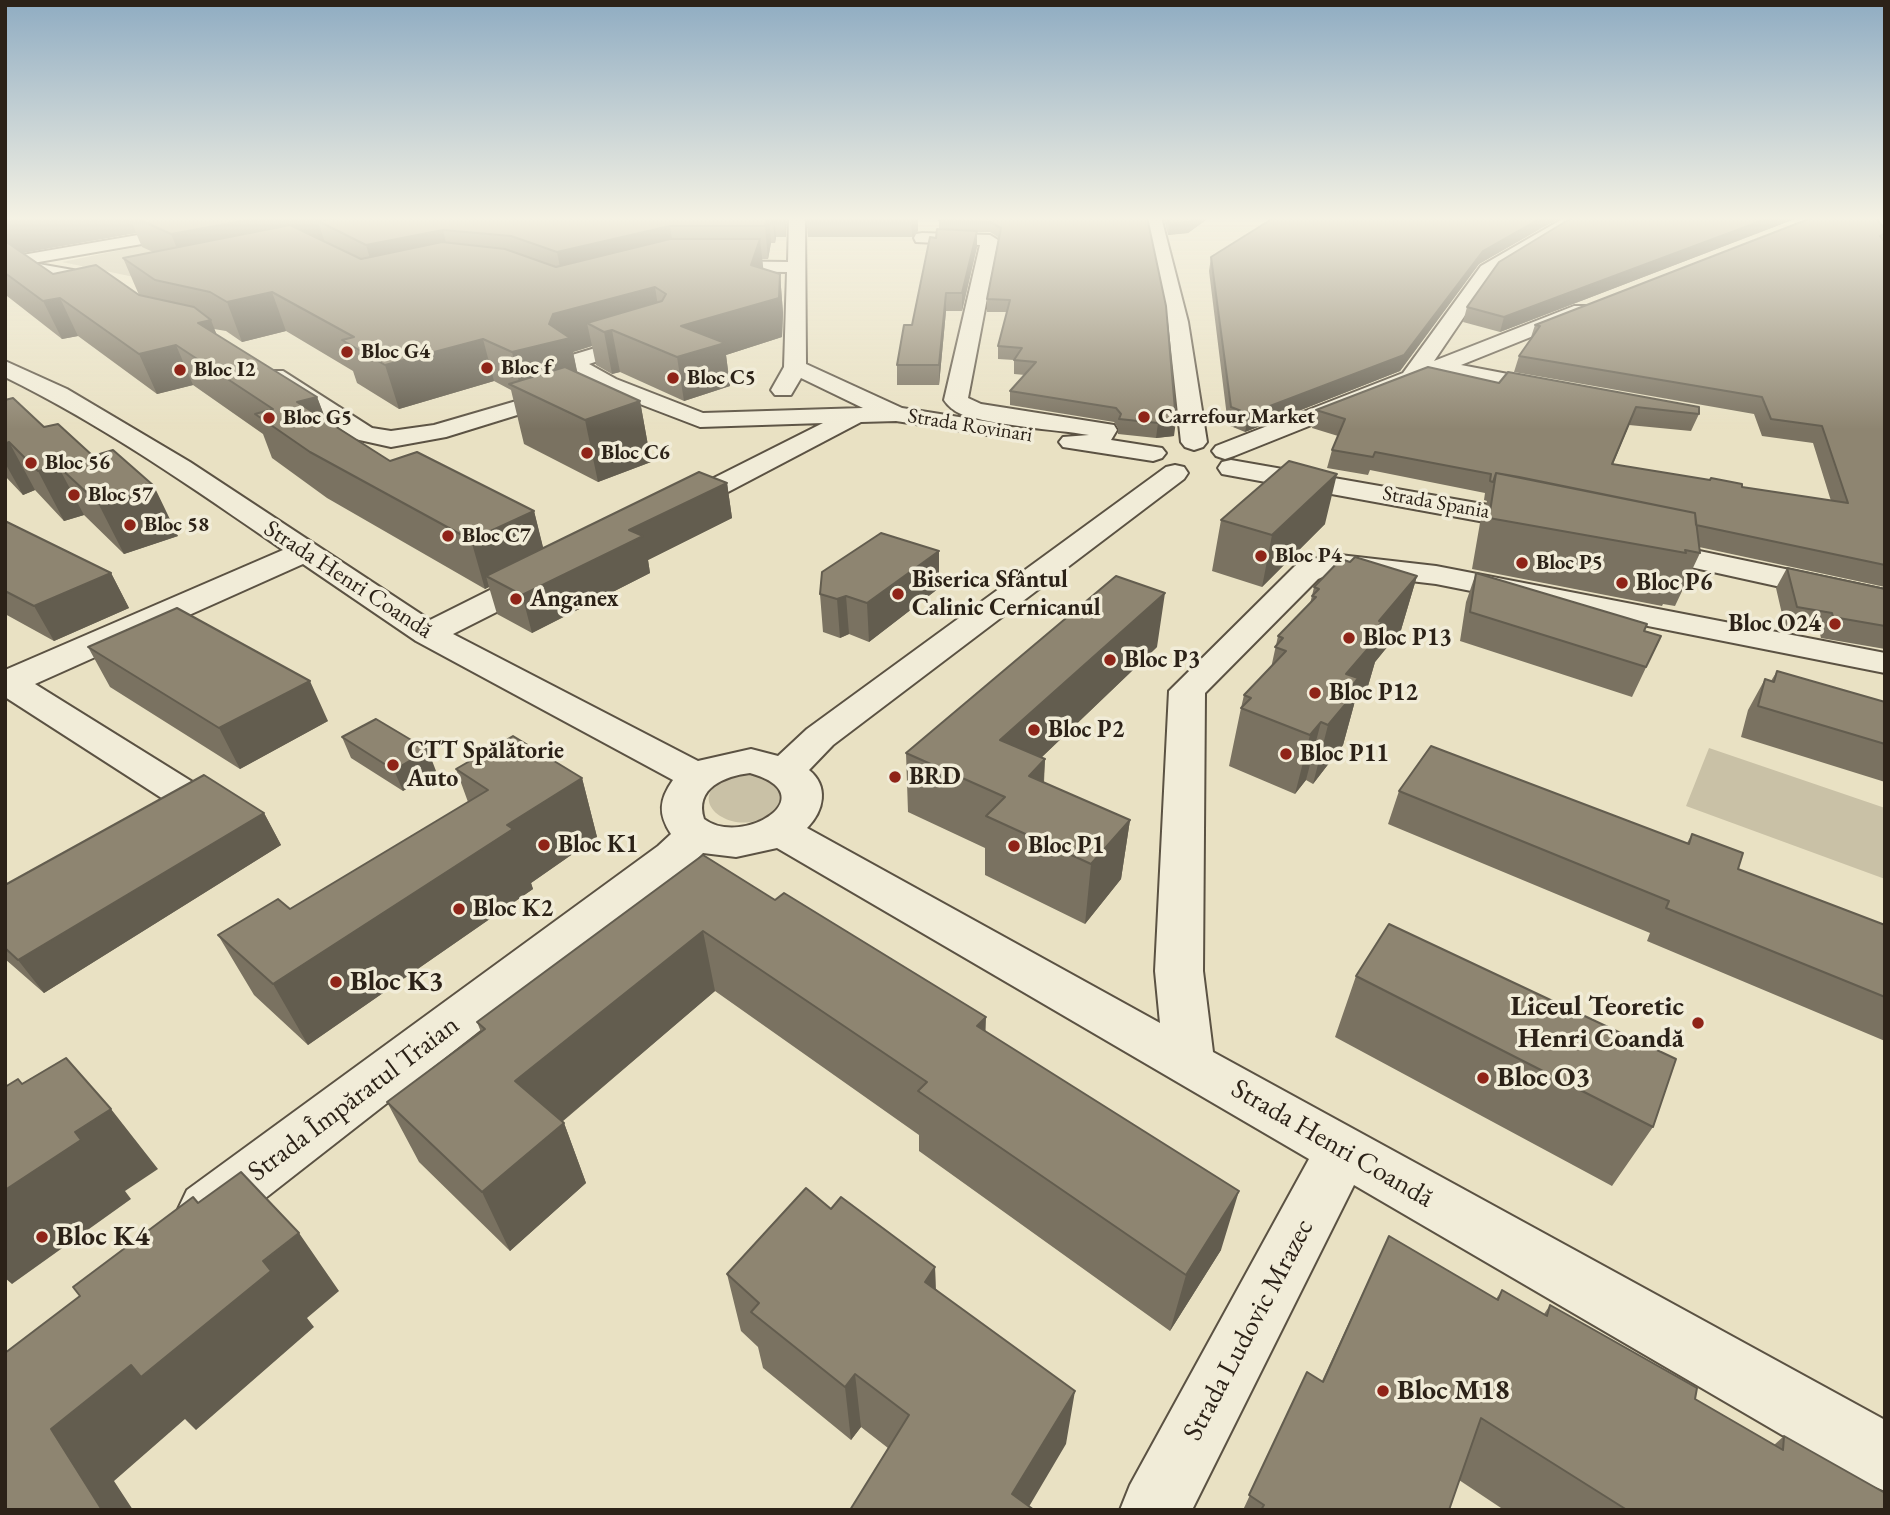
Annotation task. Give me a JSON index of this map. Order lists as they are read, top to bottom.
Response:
{
  "streets": {
    "street": [
      "Strada Rovinari",
      "Strada Spania",
      "Strada Henri Coandă",
      "Strada Împăratul Traian",
      "Strada Ludovic Mrazec"
    ]
  },
  "crossings": [
    ["Strada Rovinari", "Strada Spania"],
    ["Strada Henri Coandă", "Strada Împăratul Traian"],
    ["Strada Henri Coandă", "Strada Ludovic Mrazec"]
  ],
  "places": [
    "Bloc G4",
    "Bloc f",
    "Bloc I2",
    "Bloc C5",
    "Carrefour Market",
    "Bloc G5",
    "Bloc C6",
    "Bloc 56",
    "Bloc 57",
    "Bloc 58",
    "Bloc C7",
    "Bloc P4",
    "Bloc P5",
    "Bloc P6",
    "Biserica Sfântul Calinic Cernicanul",
    "Anganex",
    "Bloc O24",
    "Bloc P13",
    "Bloc P3",
    "Bloc P12",
    "Bloc P2",
    "Bloc P11",
    "CTT Spălătorie Auto",
    "BRD",
    "Bloc K1",
    "Bloc P1",
    "Bloc K2",
    "Bloc K3",
    "Liceul Teoretic Henri Coandă",
    "Bloc O3",
    "Bloc K4",
    "Bloc M18"
  ]
}
